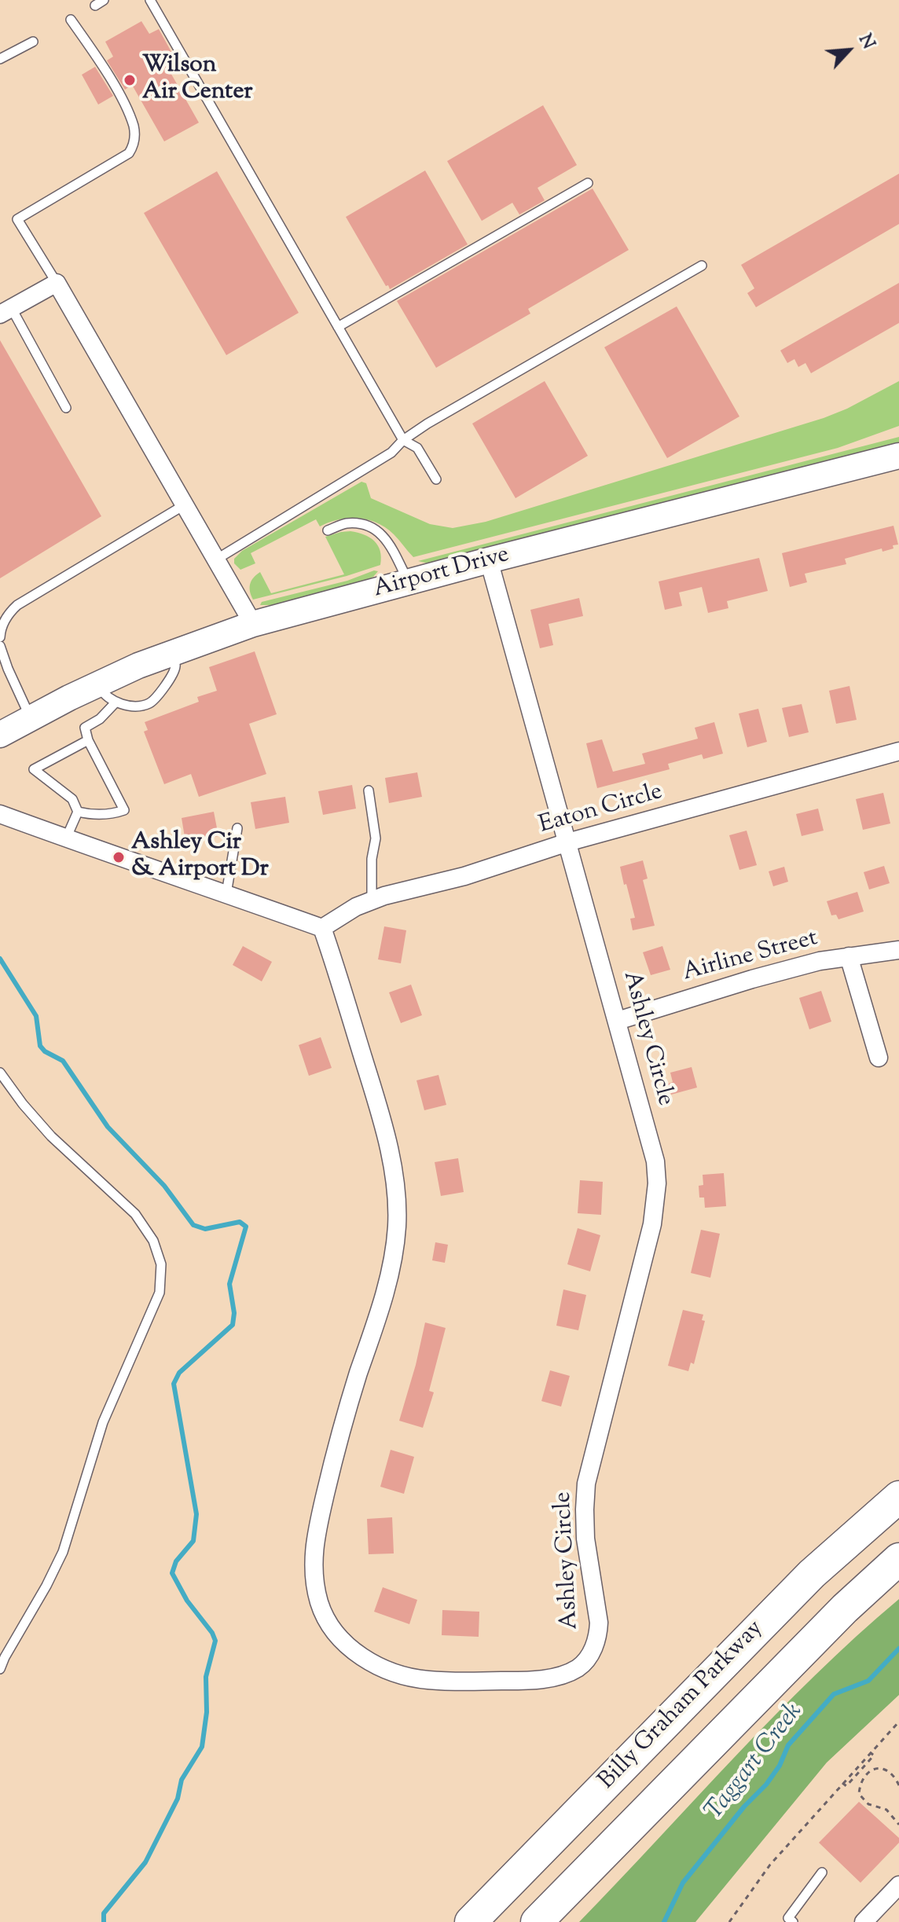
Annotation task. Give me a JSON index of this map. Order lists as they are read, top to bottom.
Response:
{
  "streets": {
    "highway": ["Billy Graham Parkway"],
    "street": [
      "Airport Drive",
      "Eaton Circle",
      "Airline Street",
      "Ashley Circle"
    ]
  },
  "crossings": [
    ["Airport Drive", "Ashley Circle"],
    ["Eaton Circle", "Ashley Circle"],
    ["Airline Street", "Ashley Circle"]
  ],
  "water": ["Taggart Creek"],
  "places": ["Wilson Air Center", "Ashley Cir & Airport Dr"],
  "north": "top right"
}
